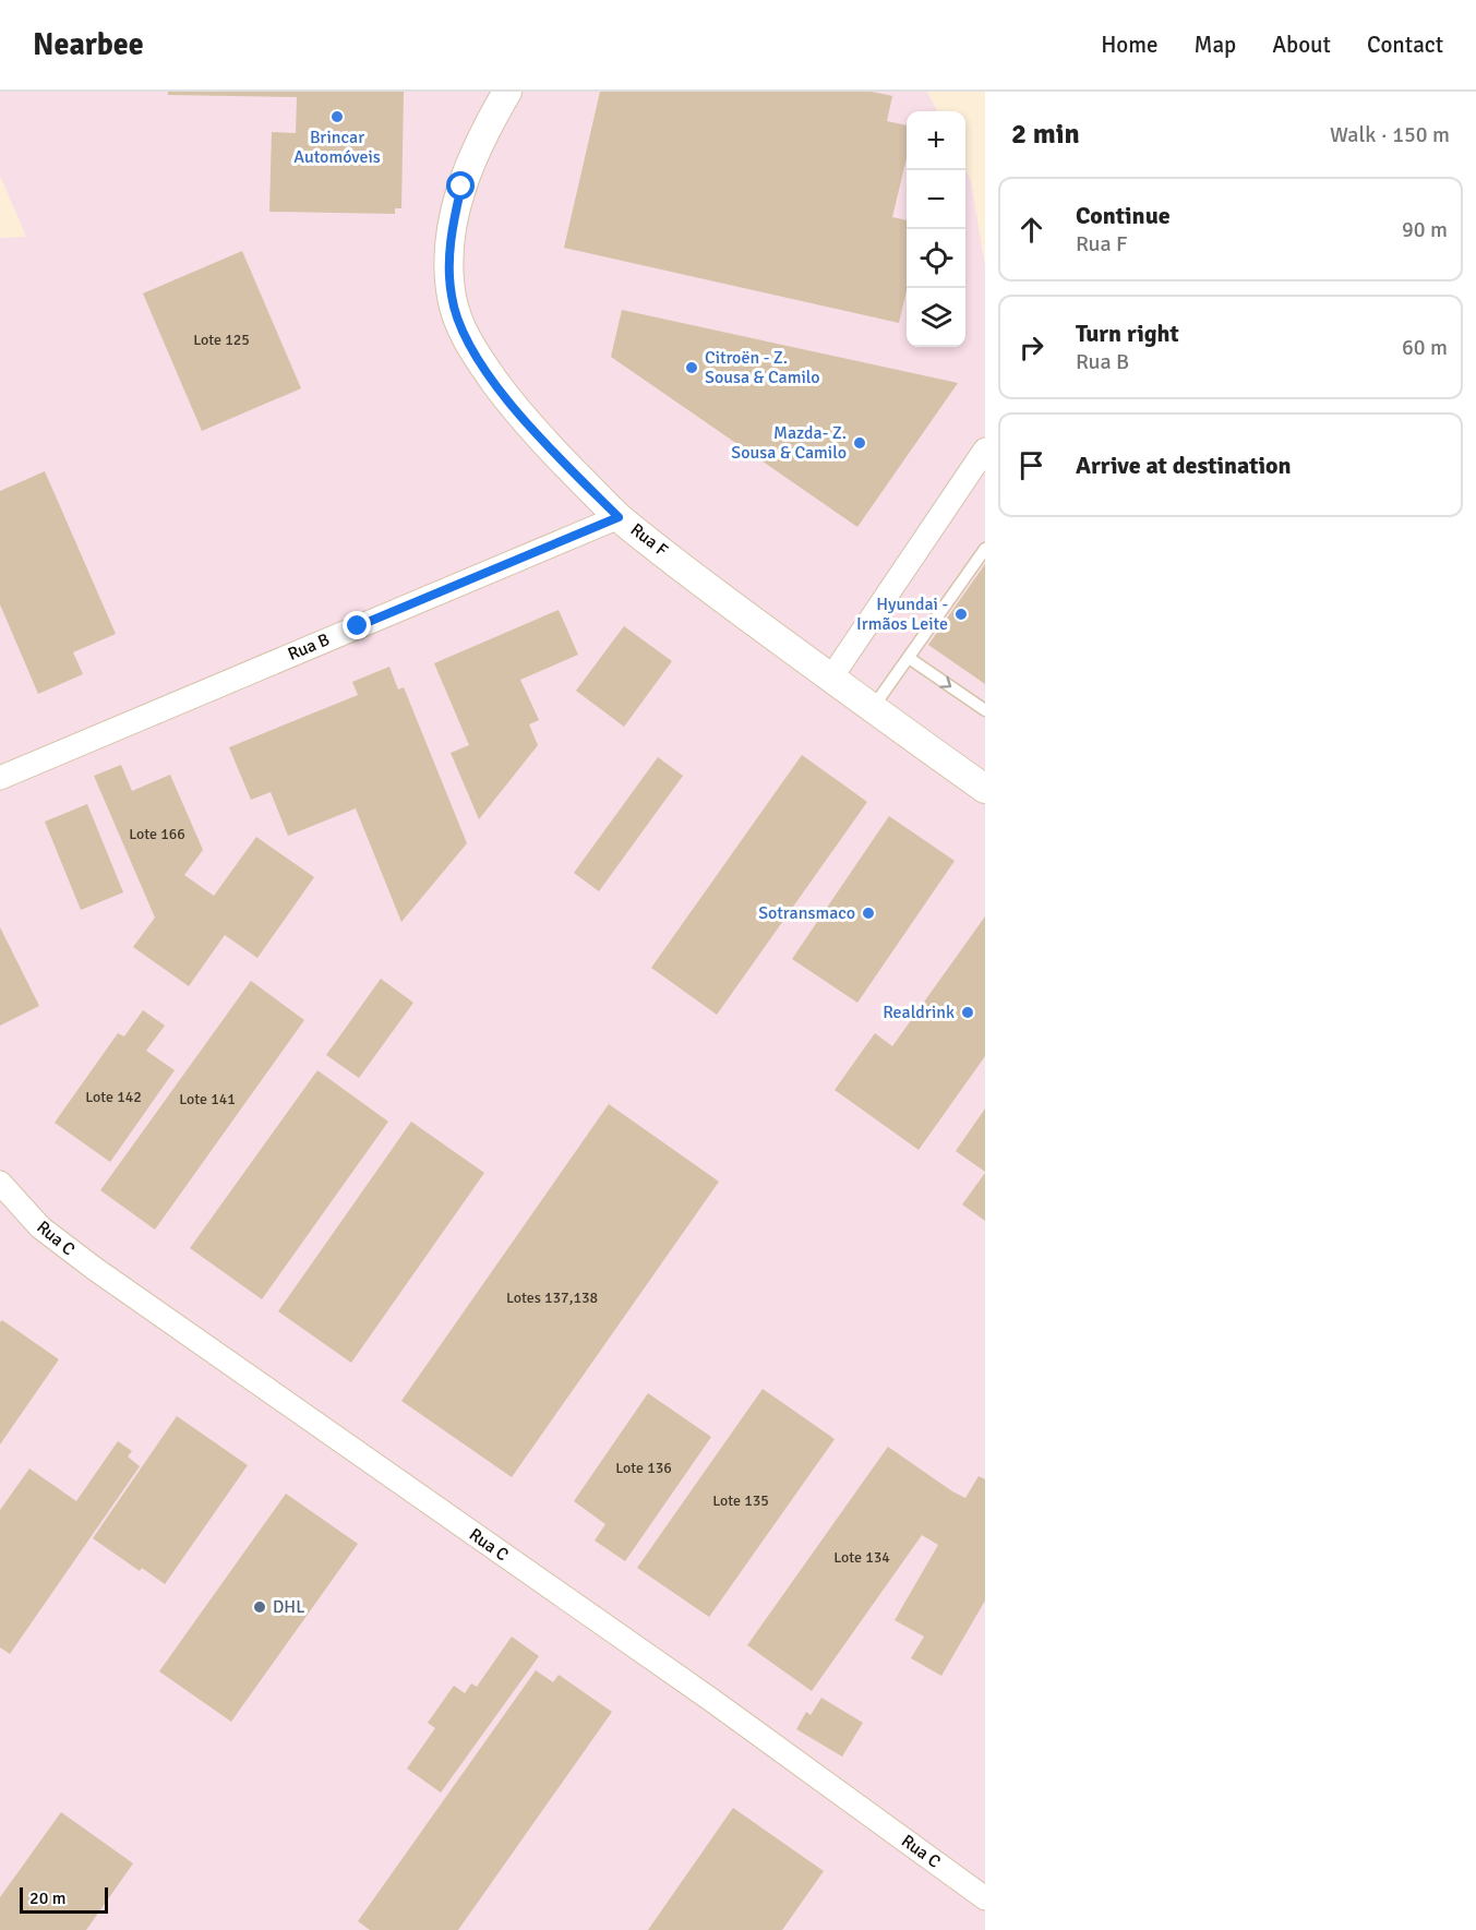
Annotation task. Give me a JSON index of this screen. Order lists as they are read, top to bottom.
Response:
{
  "streets": {
    "street": ["Rua F", "Rua B", "Rua C"]
  },
  "crossings": [
    ["Rua F", "Rua B"]
  ],
  "places": [
    "Brincar Automóveis",
    "Citroën - Z. Sousa & Camilo",
    "Mazda- Z. Sousa & Camilo",
    "Hyundai - Irmãos Leite",
    "Sotransmaco",
    "Realdrink",
    "DHL"
  ],
  "house_numbers": [
    "Lote 125",
    "Lote 166",
    "Lote 142",
    "Lote 141",
    "Lotes 137,138",
    "Lote 136",
    "Lote 135",
    "Lote 134"
  ],
  "scale_bar": "20 m",
  "page": {
    "header": "Nearbee",
    "nav": [
      "Home",
      "Map",
      "About",
      "Contact"
    ],
    "heading": ["2 min", "Walk · 150 m"],
    "map_buttons": ["+", "−"],
    "list": [
      ["Continue", "Rua F", "90 m"],
      ["Turn right", "Rua B", "60 m"],
      "Arrive at destination"
    ],
    "scale": "20 m"
  }
}
